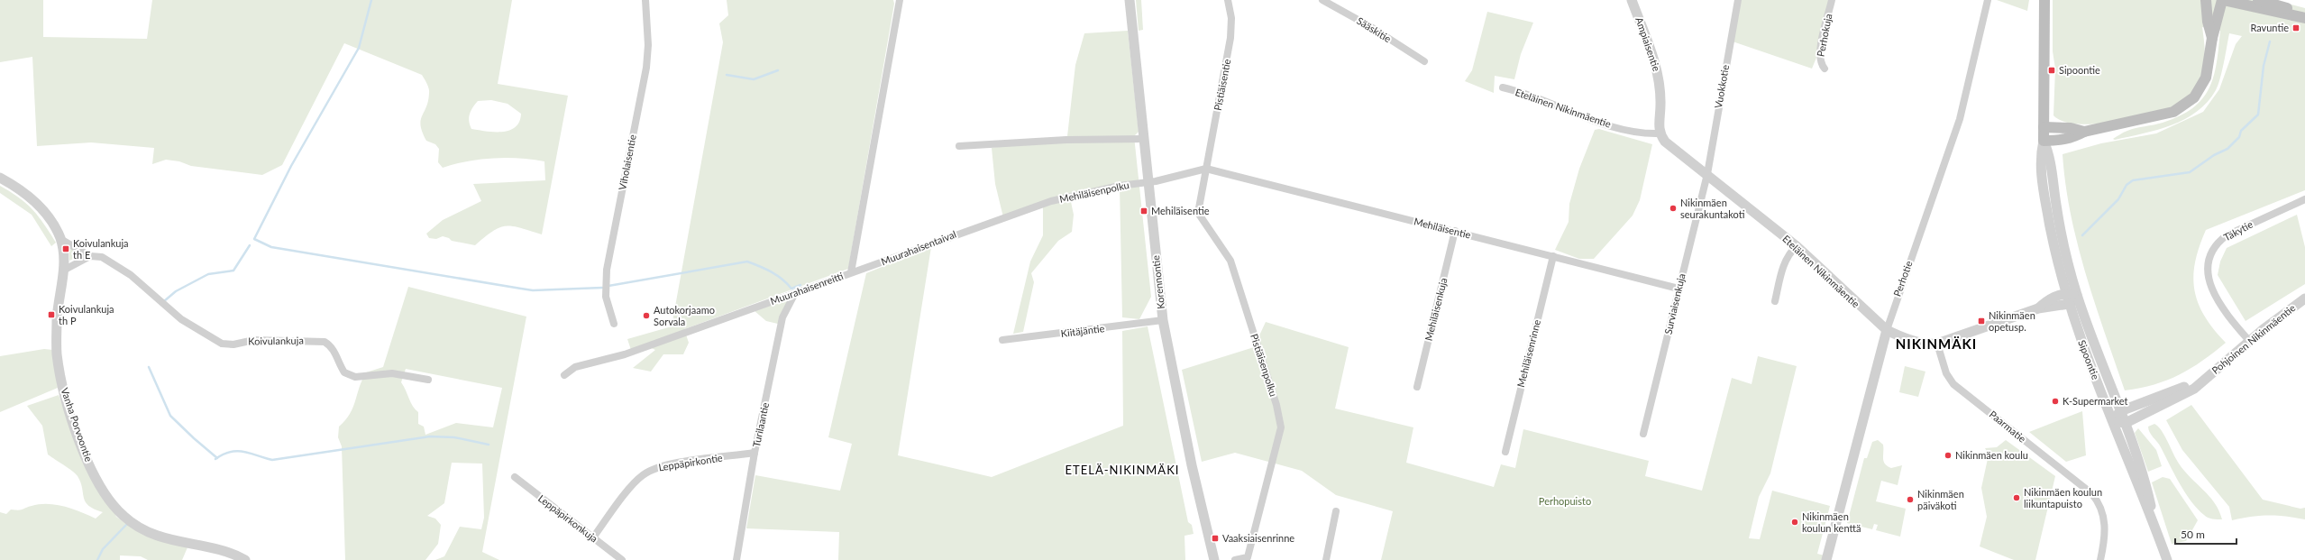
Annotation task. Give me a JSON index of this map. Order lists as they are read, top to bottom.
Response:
{
  "streets": {
    "main road": ["Sipoontie"],
    "street": [
      "Sääskitie",
      "Perhokuja",
      "Ampiaisentie",
      "Pistiäisentie",
      "Vuokkotie",
      "Eteläinen Nikinmäentie",
      "Viholaisentie",
      "Mehiläisenpolku",
      "Mehiläisentie",
      "Täkytie",
      "Muurahaisentaival",
      "Perhotie",
      "Korennontie",
      "Muurahaisenreitti",
      "Surviaisenkuja",
      "Mehiläisenkuja",
      "Kiitäjäntie",
      "Pohjoinen Nikinmäentie",
      "Koivulankuja",
      "Mehiläisenrinne",
      "Pistiäisenpolku",
      "Vanha Porvoontie",
      "Turilaantie",
      "Paarmatie",
      "Leppäpirkontie",
      "Leppäpirkonkuja"
    ]
  },
  "crossings": [
    ["Ampiaisentie", "Eteläinen Nikinmäentie"],
    ["Pistiäisentie", "Mehiläisenpolku"],
    ["Pistiäisentie", "Mehiläisentie"],
    ["Pistiäisentie", "Pistiäisenpolku"],
    ["Vuokkotie", "Eteläinen Nikinmäentie"],
    ["Vuokkotie", "Surviaisenkuja"],
    ["Eteläinen Nikinmäentie", "Perhotie"],
    ["Eteläinen Nikinmäentie", "Surviaisenkuja"],
    ["Eteläinen Nikinmäentie", "Sipoontie"],
    ["Eteläinen Nikinmäentie", "Paarmatie"],
    ["Mehiläisenpolku", "Mehiläisentie"],
    ["Mehiläisenpolku", "Muurahaisentaival"],
    ["Mehiläisenpolku", "Korennontie"],
    ["Mehiläisenpolku", "Pistiäisenpolku"],
    ["Mehiläisentie", "Surviaisenkuja"],
    ["Mehiläisentie", "Mehiläisenkuja"],
    ["Mehiläisentie", "Mehiläisenrinne"],
    ["Mehiläisentie", "Pistiäisenpolku"],
    ["Täkytie", "Pohjoinen Nikinmäentie"],
    ["Muurahaisentaival", "Muurahaisenreitti"],
    ["Korennontie", "Kiitäjäntie"],
    ["Muurahaisenreitti", "Turilaantie"],
    ["Pohjoinen Nikinmäentie", "Sipoontie"],
    ["Koivulankuja", "Vanha Porvoontie"],
    ["Turilaantie", "Leppäpirkontie"],
    ["Leppäpirkontie", "Leppäpirkonkuja"]
  ],
  "districts": ["NIKINMÄKI", "ETELÄ-NIKINMÄKI"],
  "parks": ["Perhopuisto"],
  "places": {
    "transit": [
      "Ravuntie",
      "Sipoontie",
      "Mehiläisentie",
      "Koivulankuja th E",
      "Koivulankuja th P",
      "Nikinmäen opetusp.",
      "Vaaksiaisenrinne"
    ],
    "other": [
      "Nikinmäen seurakuntakoti",
      "Autokorjaamo Sorvala",
      "K-Supermarket",
      "Nikinmäen koulu",
      "Nikinmäen koulun liikuntapuisto",
      "Nikinmäen päiväkoti",
      "Nikinmäen koulun kenttä"
    ]
  },
  "scale_bar": "50 m"
}
